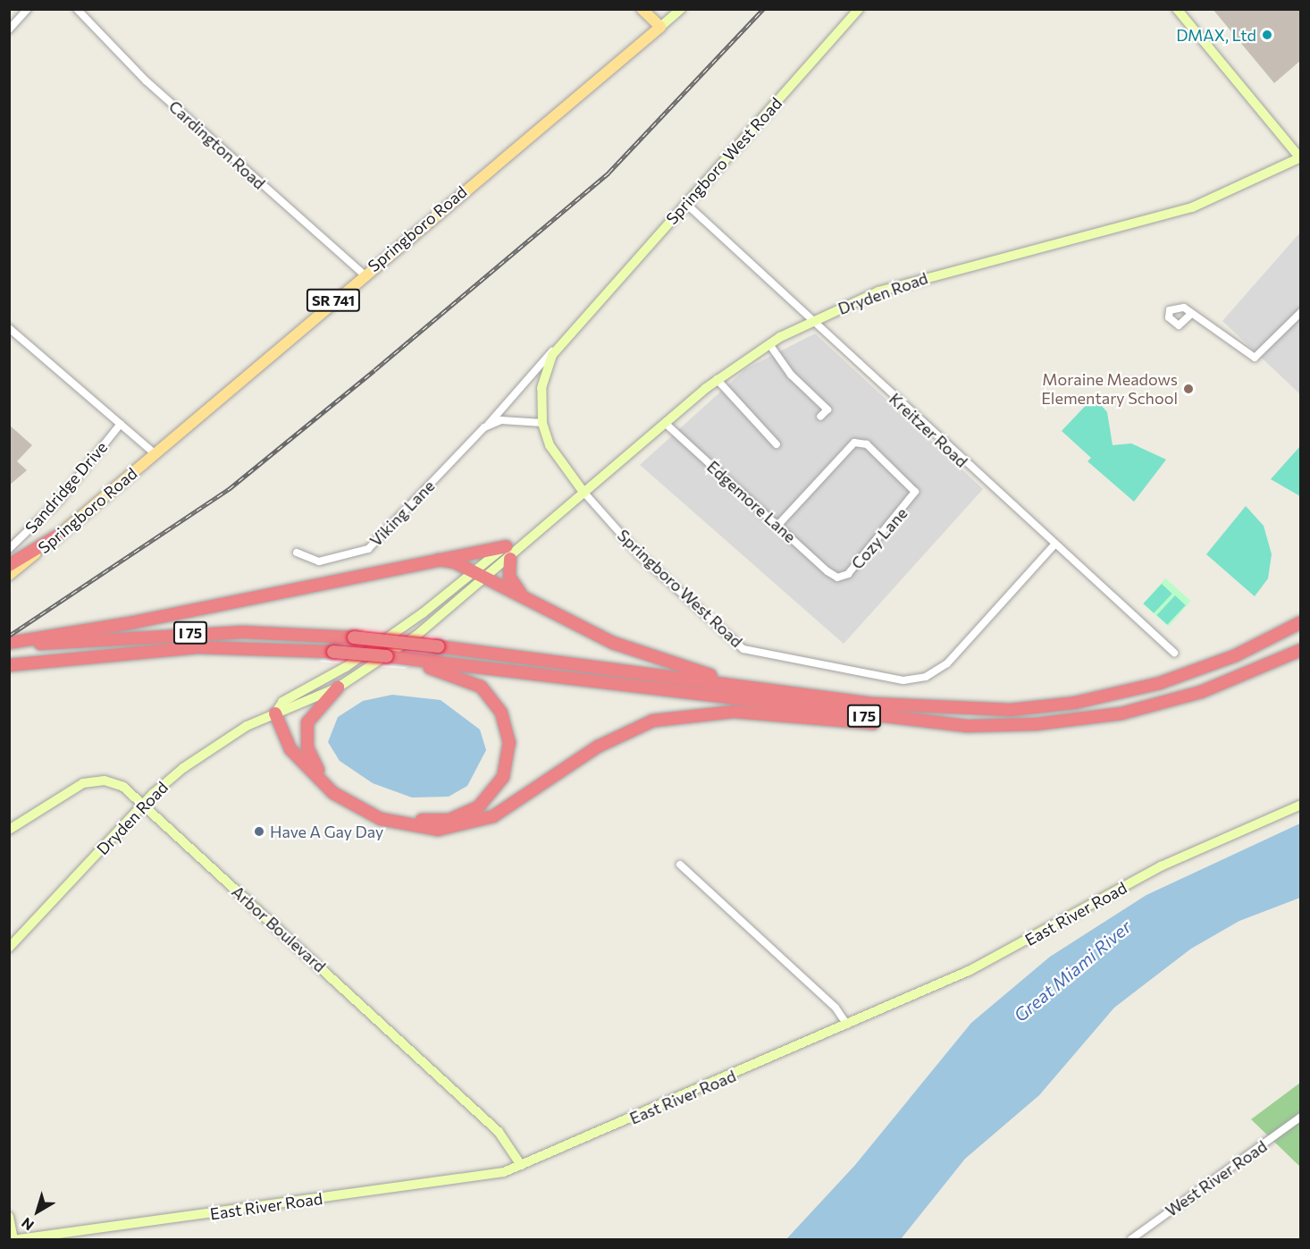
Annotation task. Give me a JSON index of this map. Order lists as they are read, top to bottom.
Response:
{
  "streets": {
    "highway": ["I 75"],
    "main road": ["Springboro Road", "SR 741"],
    "street": [
      "Cardington Road",
      "Springboro West Road",
      "Dryden Road",
      "Kreitzer Road",
      "Sandridge Drive",
      "Edgemore Lane",
      "Viking Lane",
      "Cozy Lane",
      "East River Road",
      "Arbor Boulevard",
      "West River Road"
    ]
  },
  "crossings": [
    ["Cardington Road", "Springboro Road"],
    ["Springboro West Road", "Dryden Road"],
    ["Springboro West Road", "Kreitzer Road"],
    ["Springboro West Road", "Viking Lane"],
    ["Dryden Road", "Kreitzer Road"],
    ["Dryden Road", "Edgemore Lane"],
    ["Dryden Road", "Arbor Boulevard"],
    ["Edgemore Lane", "Cozy Lane"],
    ["East River Road", "Arbor Boulevard"]
  ],
  "water": ["Great Miami River"],
  "places": ["DMAX, Ltd", "Moraine Meadows Elementary School", "Have A Gay Day"],
  "north": "bottom left"
}
